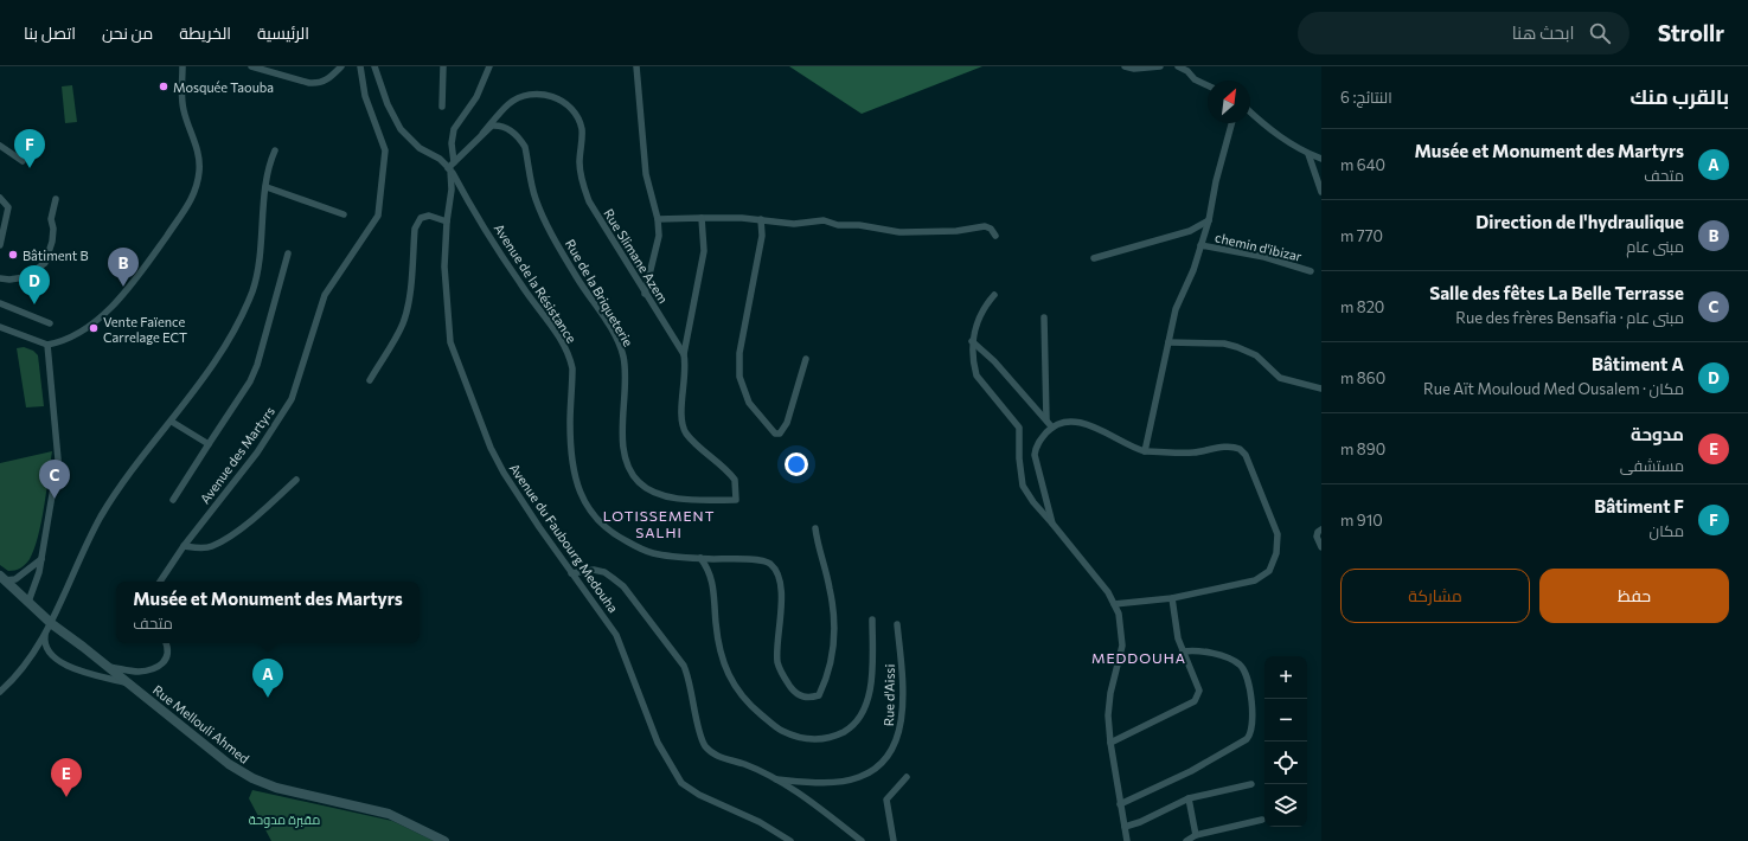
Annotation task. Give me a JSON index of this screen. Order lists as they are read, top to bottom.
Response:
{
  "streets": {
    "street": [
      "chemin d'ibizar",
      "Rue Slimane Azem",
      "Avenue de la Résistance",
      "Rue de la Briqueterie",
      "Avenue des Martyrs",
      "Avenue du Faubourg Medouha",
      "Rue d'Aissi",
      "Rue Mellouli Ahmed"
    ]
  },
  "crossings": [
    ["Rue Slimane Azem", "Rue de la Briqueterie"],
    ["Avenue de la Résistance", "Rue de la Briqueterie"],
    ["Avenue de la Résistance", "Avenue du Faubourg Medouha"],
    ["Rue de la Briqueterie", "Avenue du Faubourg Medouha"]
  ],
  "districts": ["LOTISSEMENT SALHI", "MEDDOUHA"],
  "parks": ["مقبرة مدوحة"],
  "places": ["Mosquée Taouba", "Bâtiment B", "Vente Faïence Carrelage ECT"],
  "north": "top right",
  "page": {
    "header": "Strollr",
    "search": "ابحث هنا",
    "nav": [
      "الرئيسية",
      "الخريطة",
      "من نحن",
      "اتصل بنا"
    ],
    "heading": ["بالقرب منك", "النتائج: 6"],
    "list": [
      {
        "mark": "A",
        "name": "Musée et Monument des Martyrs",
        "note": "متحف",
        "value": "640 m"
      },
      {
        "mark": "B",
        "name": "Direction de l'hydraulique",
        "note": "مبنى عام",
        "value": "770 m"
      },
      {
        "mark": "C",
        "name": "Salle des fêtes La Belle Terrasse",
        "note": "مبنى عام · Rue des frères Bensafia",
        "value": "820 m"
      },
      {
        "mark": "D",
        "name": "Bâtiment A",
        "note": "مكان · Rue Aït Mouloud Med Ousalem",
        "value": "860 m"
      },
      {
        "mark": "E",
        "name": "مدوحة",
        "note": "مستشفى",
        "value": "890 m"
      },
      {
        "mark": "F",
        "name": "Bâtiment F",
        "note": "مكان",
        "value": "910 m"
      }
    ],
    "pins": [
      "F",
      "B",
      "D",
      "C",
      "A",
      "E"
    ],
    "buttons": ["حفظ", "مشاركة"],
    "popup": ["Musée et Monument des Martyrs", "متحف"],
    "map_buttons": ["+", "−"]
  }
}
